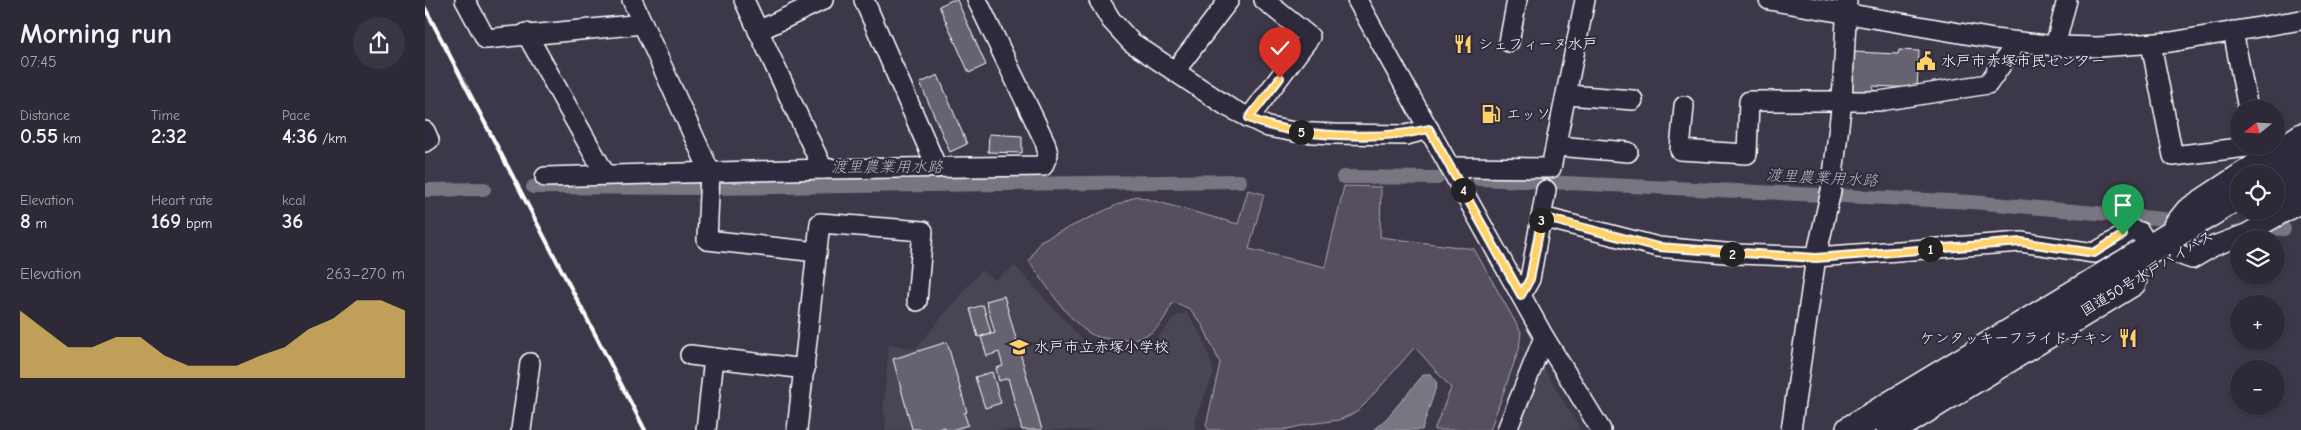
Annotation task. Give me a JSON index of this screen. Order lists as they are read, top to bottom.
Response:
{
  "streets": {
    "highway": ["国道50号水戸バイパス"]
  },
  "water": ["渡里農業用水路"],
  "places": {
    "restaurant": ["シェフィーヌ水戸", "ケンタッキーフライドチキン"],
    "public building": ["水戸市赤塚市民センター"],
    "fuel station": ["エッソ"],
    "school or university": ["水戸市立赤塚小学校"]
  },
  "north": "left",
  "page": {
    "heading": ["Morning run", "07:45"],
    "stats": [
      ["Distance", "0.55 km"],
      ["Time", "2:32"],
      ["Pace", "4:36 /km"],
      ["Elevation", "8 m"],
      ["Heart rate", "169 bpm"],
      ["kcal", "36"]
    ],
    "map_buttons": ["+", "−"],
    "pins": [
      "5",
      "4",
      "3",
      "1",
      "2"
    ],
    "chart": ["Elevation", "263–270 m"]
  }
}
